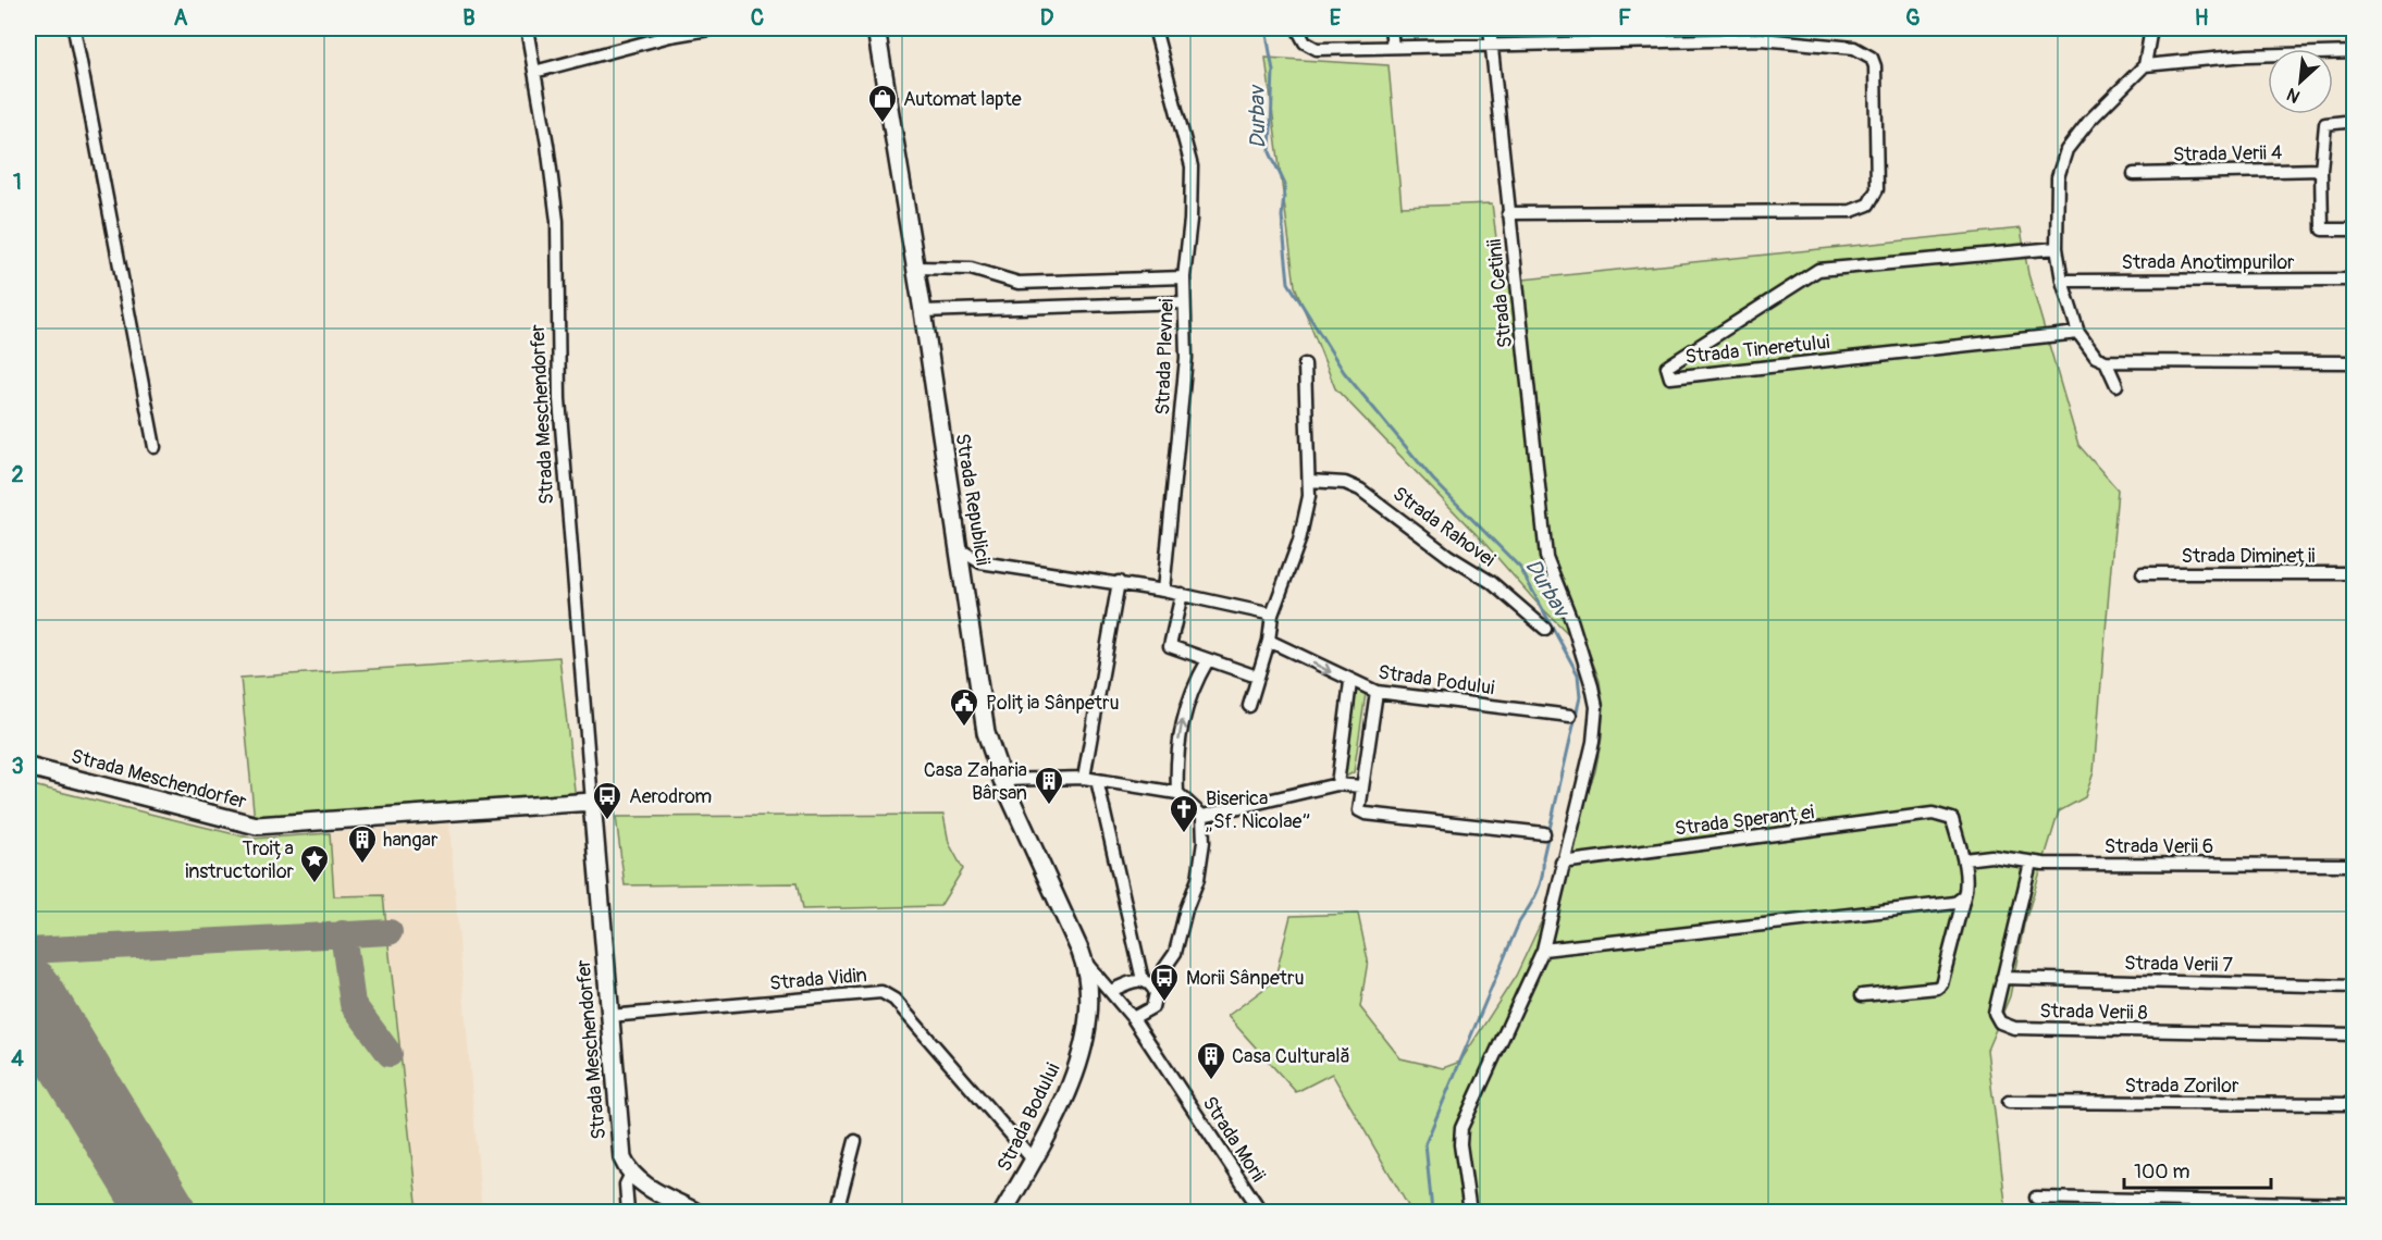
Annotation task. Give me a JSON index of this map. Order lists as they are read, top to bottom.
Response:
{
  "streets": {
    "main road": ["Strada Meschendorfer", "Strada Republicii", "Strada Bodului"],
    "street": [
      "Strada Verii 4",
      "Strada Anotimpurilor",
      "Strada Cetinii",
      "Strada Tineretului",
      "Strada Plevnei",
      "Strada Rahovei",
      "Strada Dimineții",
      "Strada Podului",
      "Strada Speranței",
      "Strada Verii 6",
      "Strada Verii 7",
      "Strada Vidin",
      "Strada Verii 8",
      "Strada Zorilor",
      "Strada Morii"
    ]
  },
  "crossings": [
    ["Strada Cetinii", "Strada Speranței"],
    ["Strada Plevnei", "Strada Republicii"],
    ["Strada Meschendorfer", "Strada Vidin"],
    ["Strada Republicii", "Strada Bodului"],
    ["Strada Speranței", "Strada Verii 6"],
    ["Strada Verii 6", "Strada Verii 8"],
    ["Strada Verii 7", "Strada Verii 8"],
    ["Strada Vidin", "Strada Bodului"],
    ["Strada Bodului", "Strada Morii"]
  ],
  "water": ["Durbav"],
  "places": {
    "shop": ["Automat lapte"],
    "public building": ["Poliția Sânpetru"],
    "building": ["Casa Zaharia Bârsan", "hangar", "Casa Culturală"],
    "bus stop": ["Aerodrom", "Morii Sânpetru"],
    "church": ["Biserica „Sf. Nicolae”"],
    "place": ["Troița instructorilor"]
  },
  "scale_bar": "100 m",
  "north": "bottom left",
  "grid": {
    "columns": [
      "A",
      "B",
      "C",
      "D",
      "E",
      "F",
      "G",
      "H"
    ],
    "rows": [
      "1",
      "2",
      "3",
      "4"
    ]
  }
}
